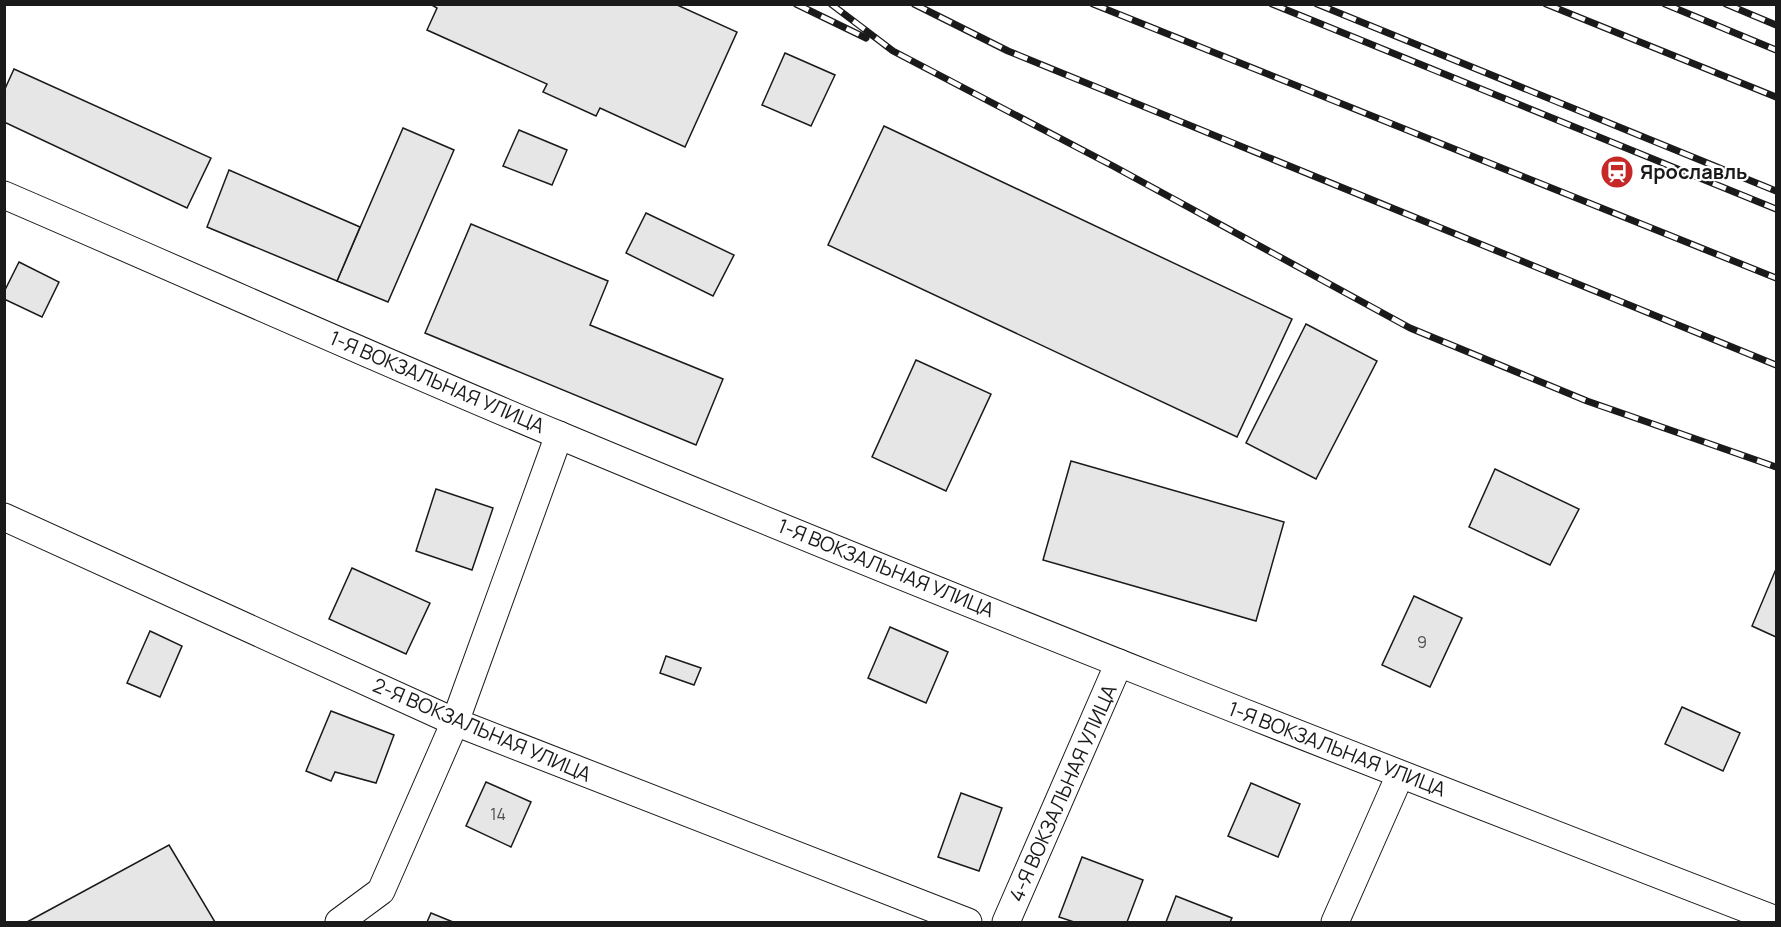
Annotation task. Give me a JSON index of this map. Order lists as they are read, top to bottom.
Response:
{
  "streets": {
    "street": ["1-Я ВОКЗАЛЬНАЯ УЛИЦА", "2-Я ВОКЗАЛЬНАЯ УЛИЦА", "4-Я ВОКЗАЛЬНАЯ УЛИЦА"]
  },
  "crossings": [
    ["1-Я ВОКЗАЛЬНАЯ УЛИЦА", "4-Я ВОКЗАЛЬНАЯ УЛИЦА"]
  ],
  "places": {
    "station": ["Ярославль"]
  },
  "house_numbers": ["9", "14"]
}
